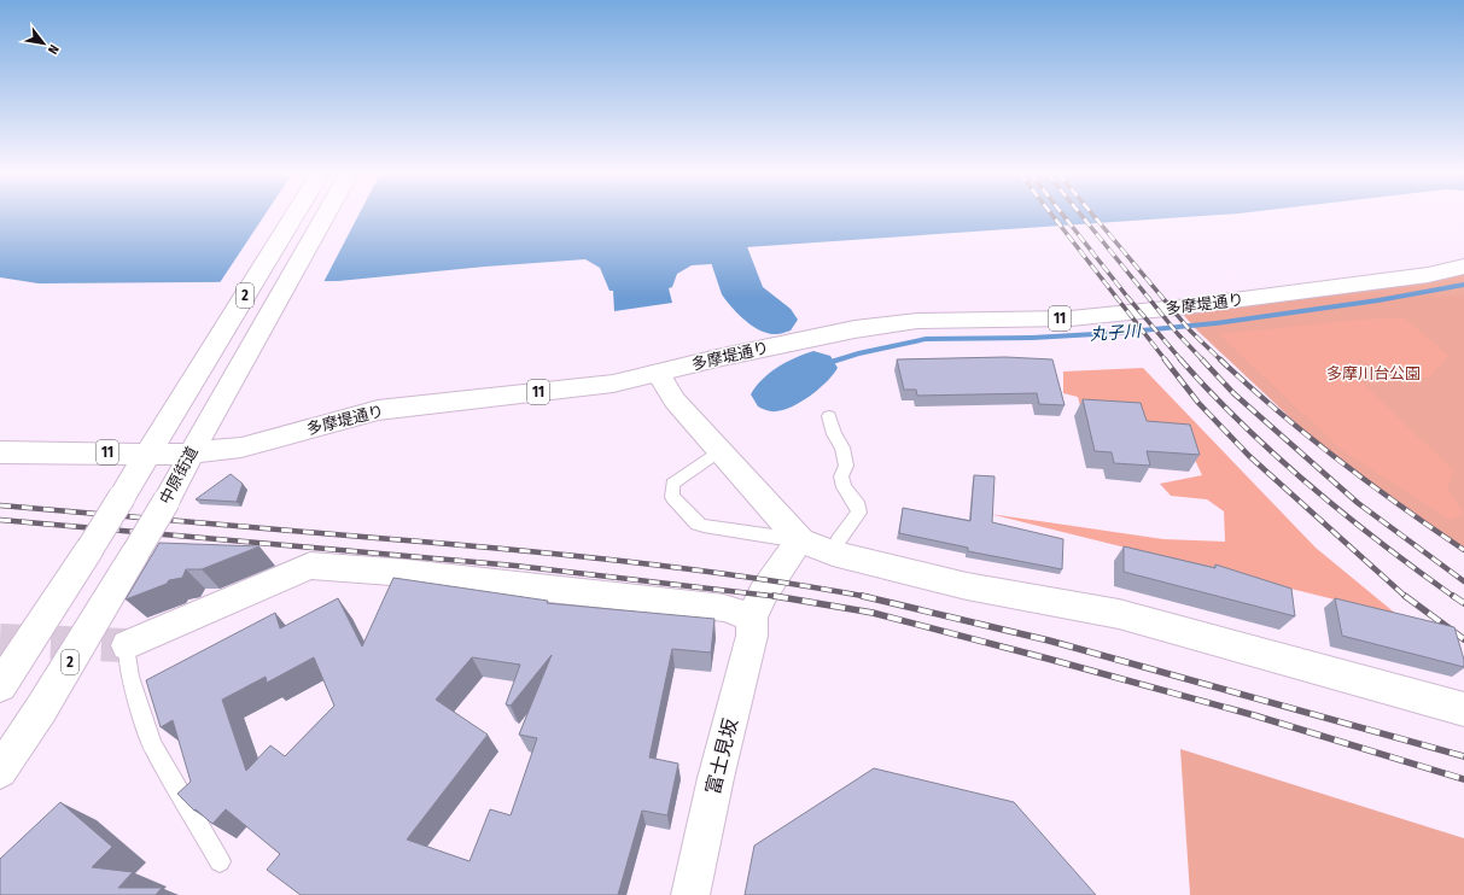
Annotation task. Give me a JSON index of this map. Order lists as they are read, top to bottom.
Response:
{
  "streets": {
    "main road": [
      "2",
      "多摩堤通り",
      "11",
      "中原街道",
      "富士見坂"
    ]
  },
  "crossings": [
    ["2", "多摩堤通り"],
    ["多摩堤通り", "中原街道"]
  ],
  "water": ["丸子川"],
  "parks": ["多摩川台公園"],
  "north": "bottom right"
}
